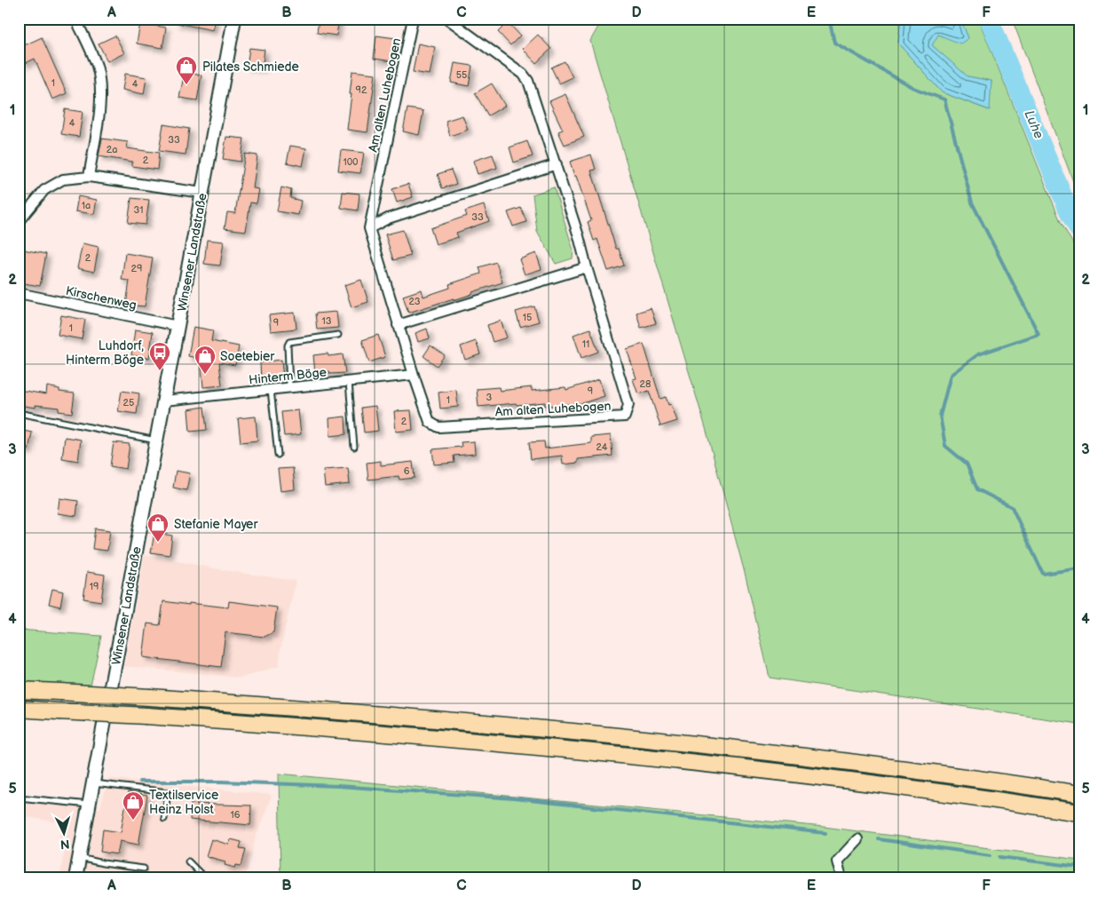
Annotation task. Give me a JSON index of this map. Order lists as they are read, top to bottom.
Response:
{
  "streets": {
    "main road": ["Winsener Landstraße"],
    "street": ["Am alten Luhebogen", "Kirschenweg", "Hinterm Böge"]
  },
  "crossings": [
    ["Am alten Luhebogen", "Hinterm Böge"],
    ["Winsener Landstraße", "Kirschenweg"],
    ["Winsener Landstraße", "Hinterm Böge"]
  ],
  "water": ["Luhe"],
  "places": {
    "shop": [
      "Pilates Schmiede",
      "Soetebier",
      "Stefanie Mayer",
      "Textilservice Heinz Holst"
    ],
    "bus stop": ["Luhdorf, Hinterm Böge"]
  },
  "house_numbers": [
    "55",
    "1",
    "4",
    "92",
    "4",
    "33",
    "2a",
    "2",
    "100",
    "1a",
    "31",
    "33",
    "2",
    "29",
    "23",
    "15",
    "13",
    "9",
    "1",
    "11",
    "28",
    "9",
    "3",
    "1",
    "25",
    "2",
    "24",
    "6",
    "19",
    "16"
  ],
  "north": "bottom",
  "grid": {
    "columns": [
      "A",
      "B",
      "C",
      "D",
      "E",
      "F"
    ],
    "rows": [
      "1",
      "2",
      "3",
      "4",
      "5"
    ]
  }
}
